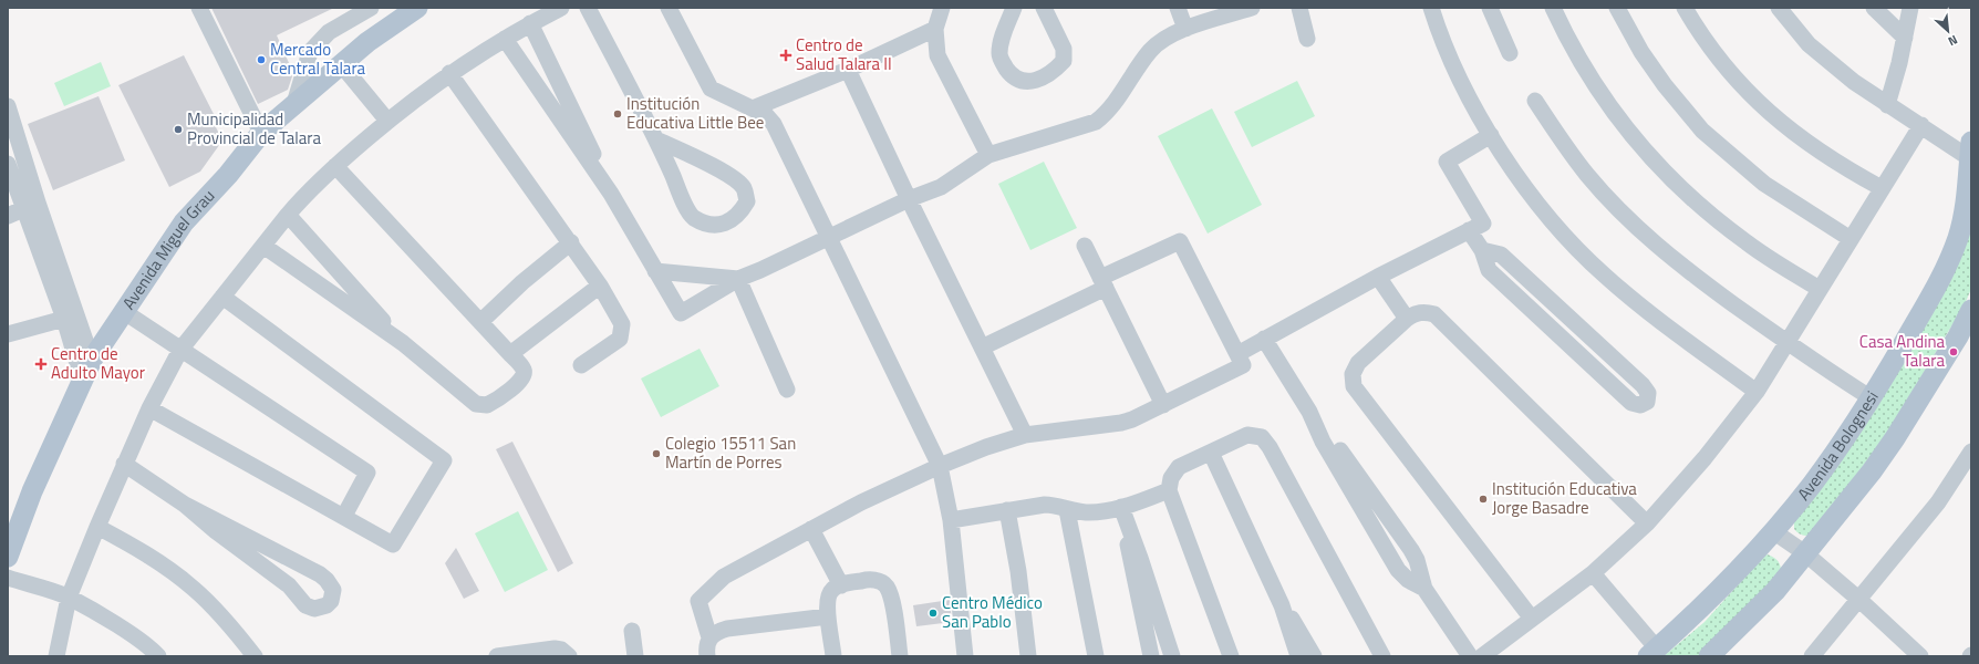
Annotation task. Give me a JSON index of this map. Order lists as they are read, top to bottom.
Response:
{
  "streets": {
    "main road": ["Avenida Miguel Grau", "Avenida Bolognesi"]
  },
  "places": {
    "health": ["Centro de Salud Talara II", "Centro de Adulto Mayor"],
    "other": [
      "Mercado Central Talara",
      "Institución Educativa Little Bee",
      "Municipalidad Provincial de Talara",
      "Casa Andina Talara",
      "Colegio 15511 San Martín de Porres",
      "Institución Educativa Jorge Basadre",
      "Centro Médico San Pablo"
    ]
  },
  "north": "bottom right"
}
